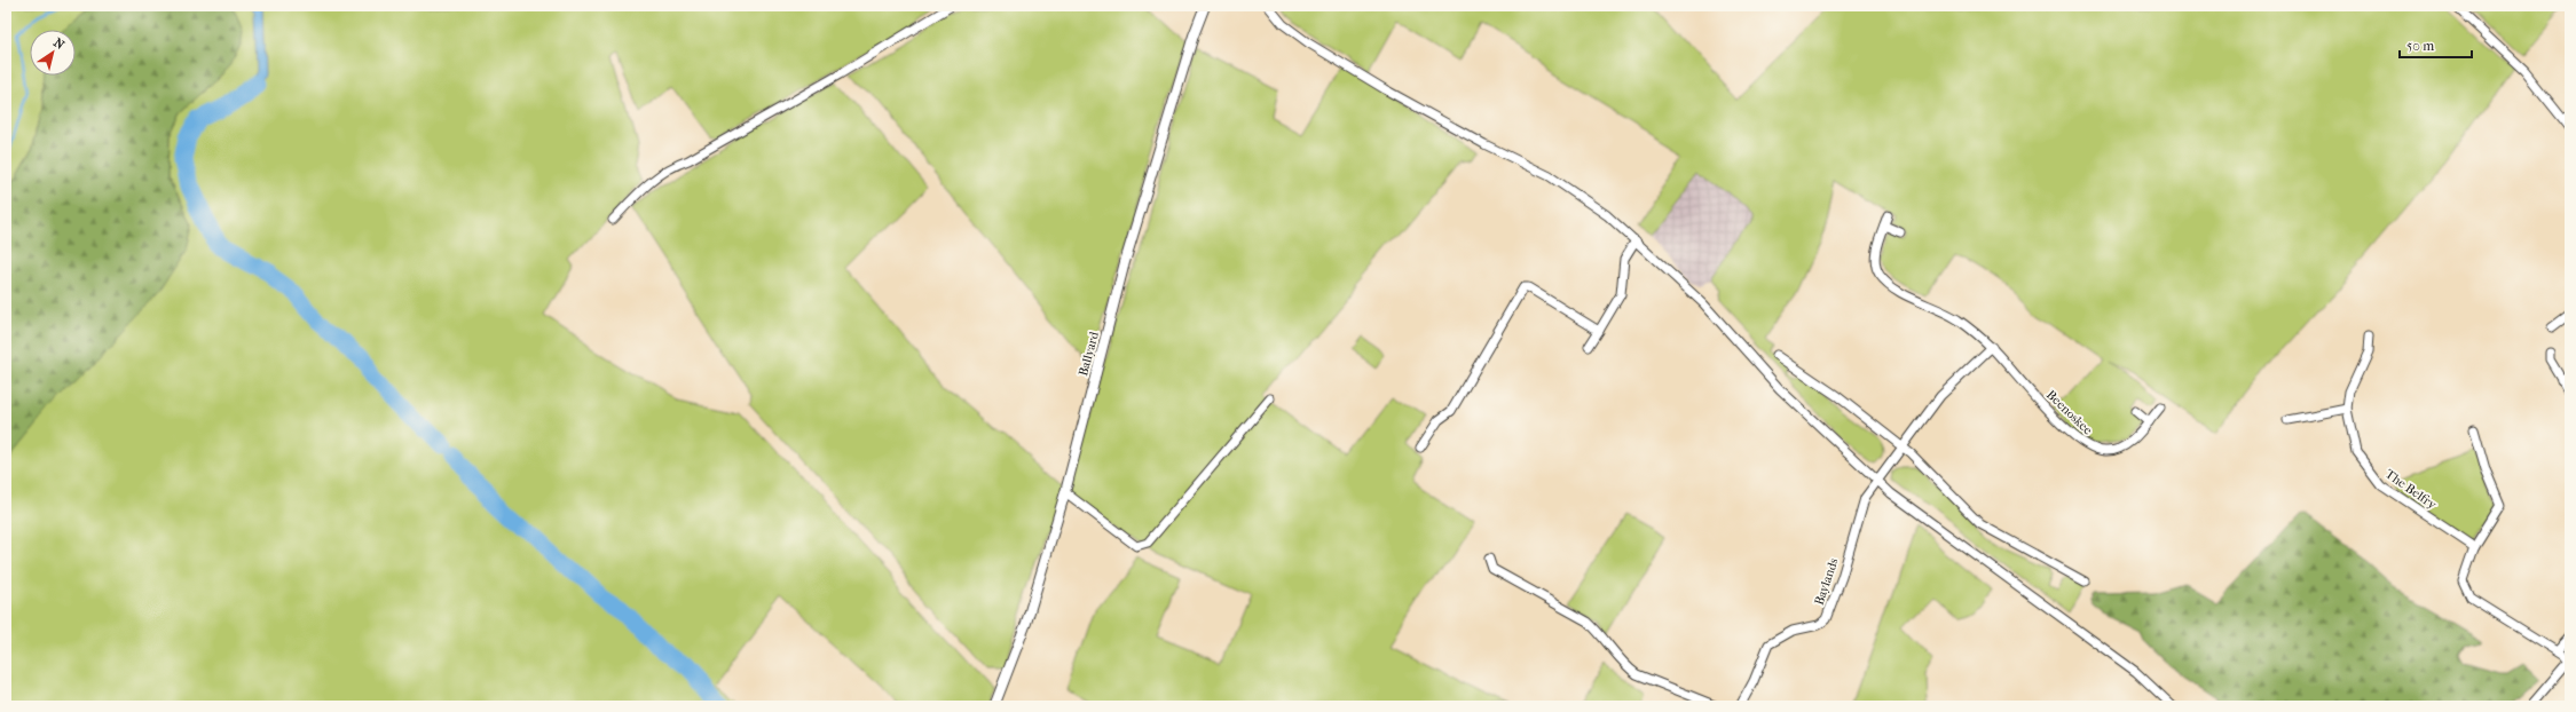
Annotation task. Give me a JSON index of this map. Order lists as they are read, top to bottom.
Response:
{
  "streets": {
    "street": [
      "Ballyard",
      "Beenoskee",
      "The Belfry",
      "Baylands"
    ]
  },
  "scale_bar": "50 m",
  "north": "top right"
}
